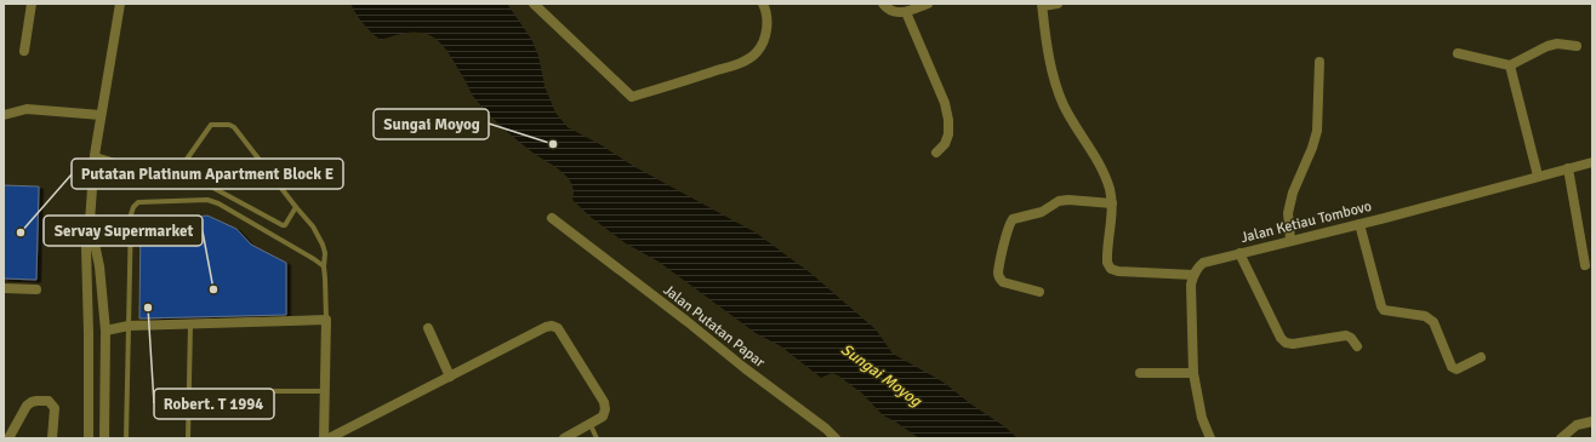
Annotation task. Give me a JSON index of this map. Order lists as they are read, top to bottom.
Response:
{
  "streets": {
    "street": ["Jalan Ketiau Tombovo", "Jalan Putatan Papar"]
  },
  "water": ["Sungai Moyog"],
  "places": [
    "Sungai Moyog",
    "Putatan Platinum Apartment Block E",
    "Servay Supermarket",
    "Robert. T 1994"
  ]
}
